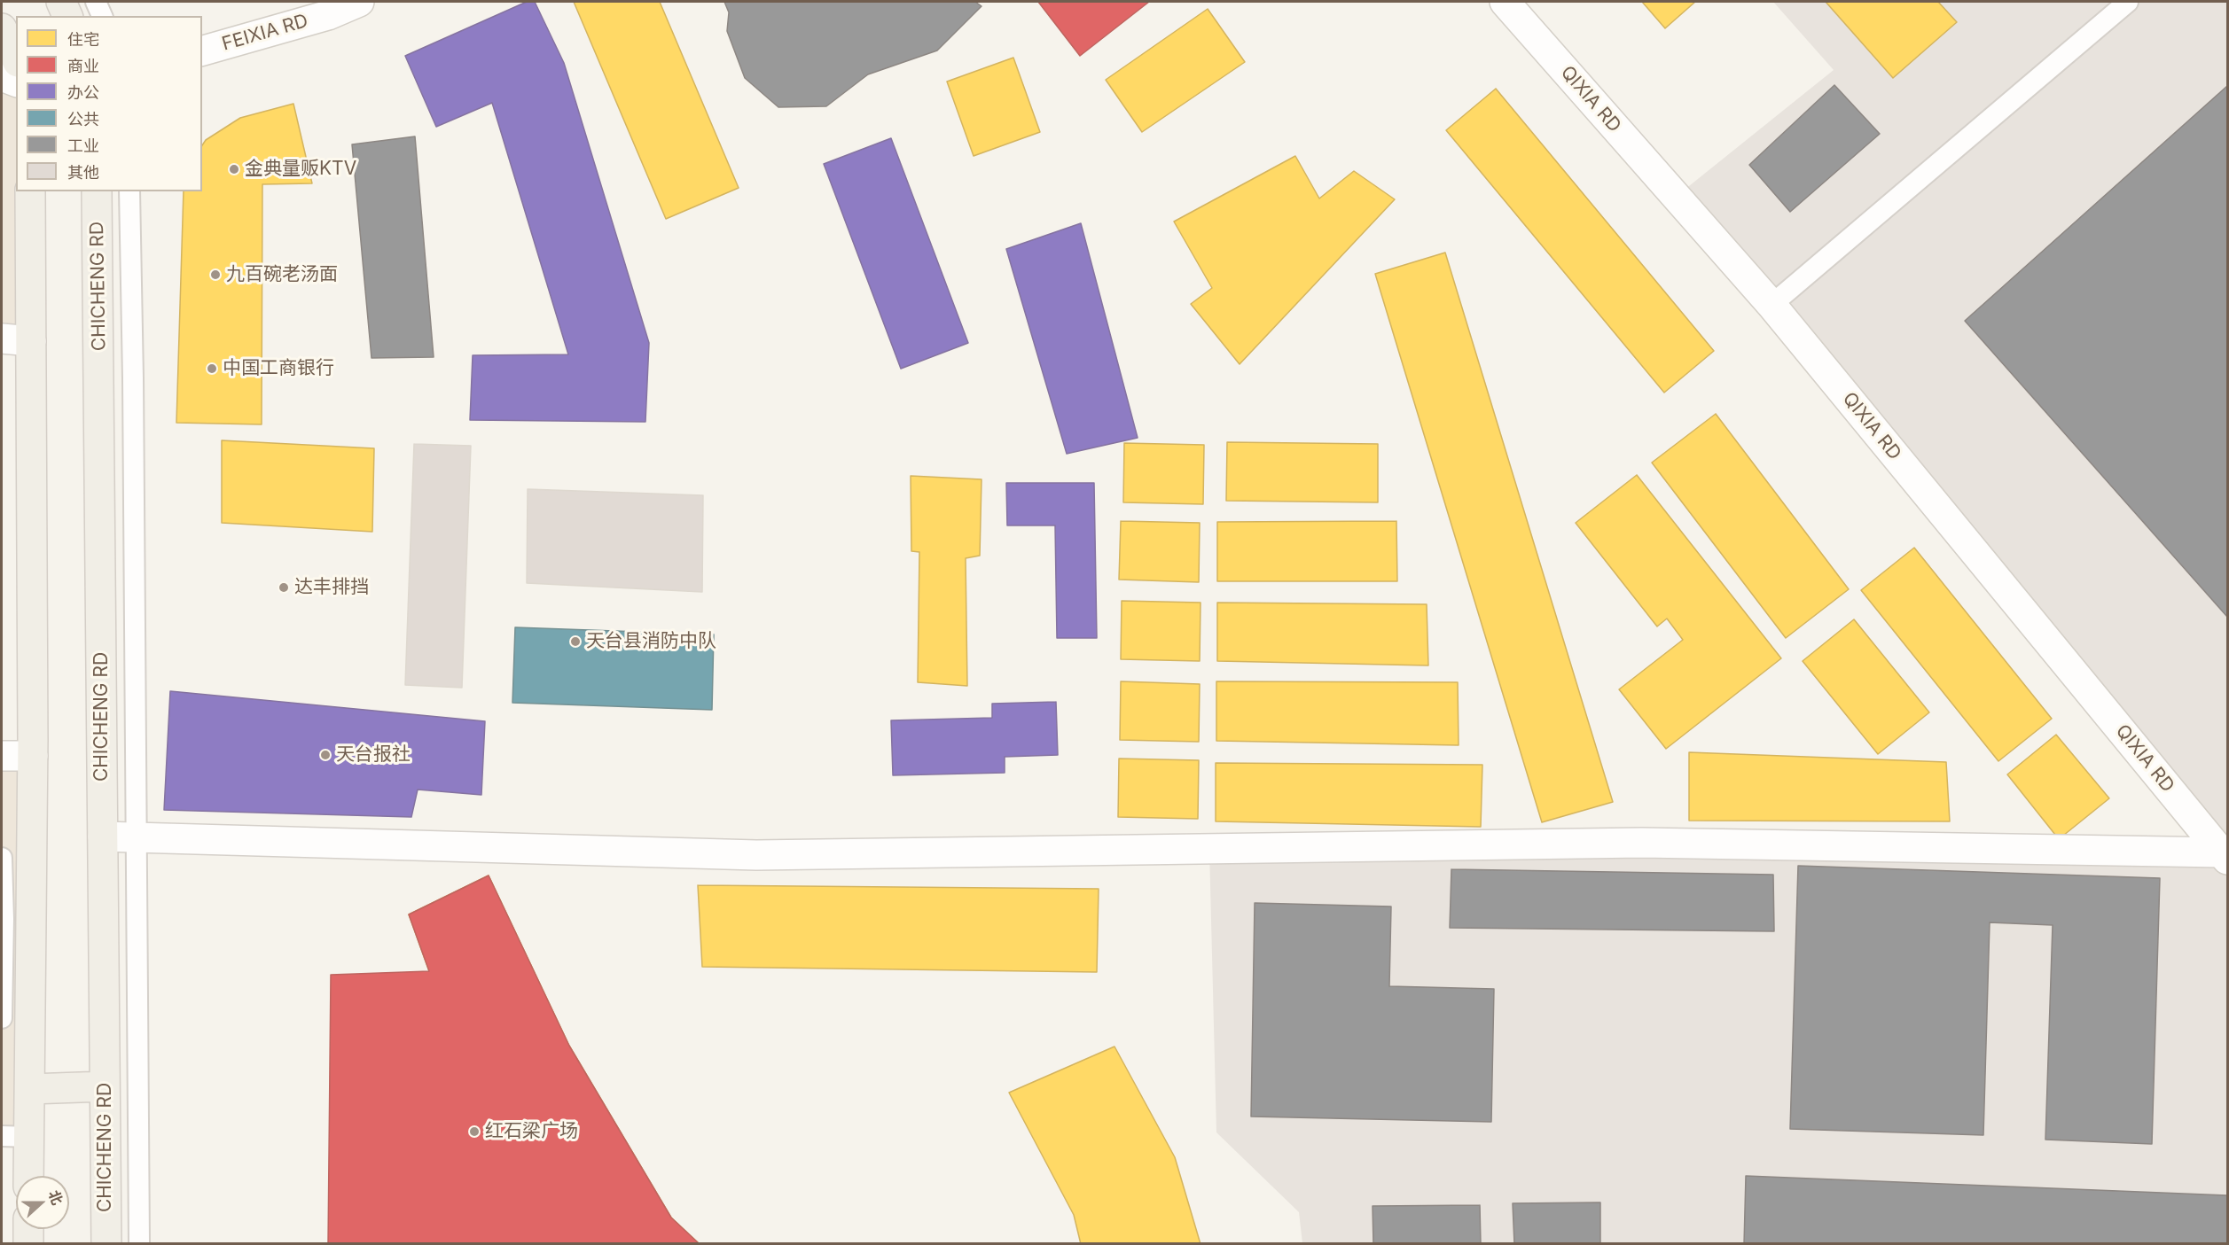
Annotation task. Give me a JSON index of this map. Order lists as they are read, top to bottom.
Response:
{
  "streets": {
    "main road": ["CHICHENG RD"],
    "street": ["FEIXIA RD", "QIXIA RD"]
  },
  "places": [
    "金典量贩KTV",
    "九百碗老汤面",
    "中国工商银行",
    "达丰排挡",
    "天台县消防中队",
    "天台报社",
    "红石梁广场"
  ],
  "legend": [
    "住宅",
    "商业",
    "办公",
    "公共",
    "工业",
    "其他"
  ],
  "north": "right"
}
